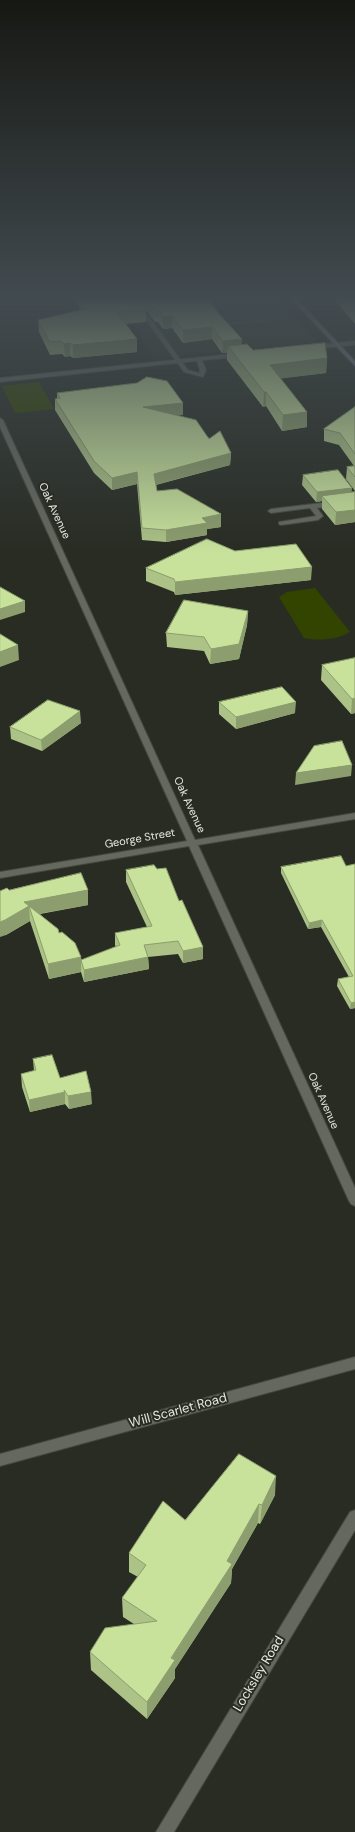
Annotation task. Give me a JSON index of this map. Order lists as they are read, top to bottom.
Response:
{
  "streets": {
    "street": [
      "Oak Avenue",
      "George Street",
      "Will Scarlet Road",
      "Locksley Road"
    ]
  },
  "crossings": [
    ["Oak Avenue", "George Street"]
  ]
}
